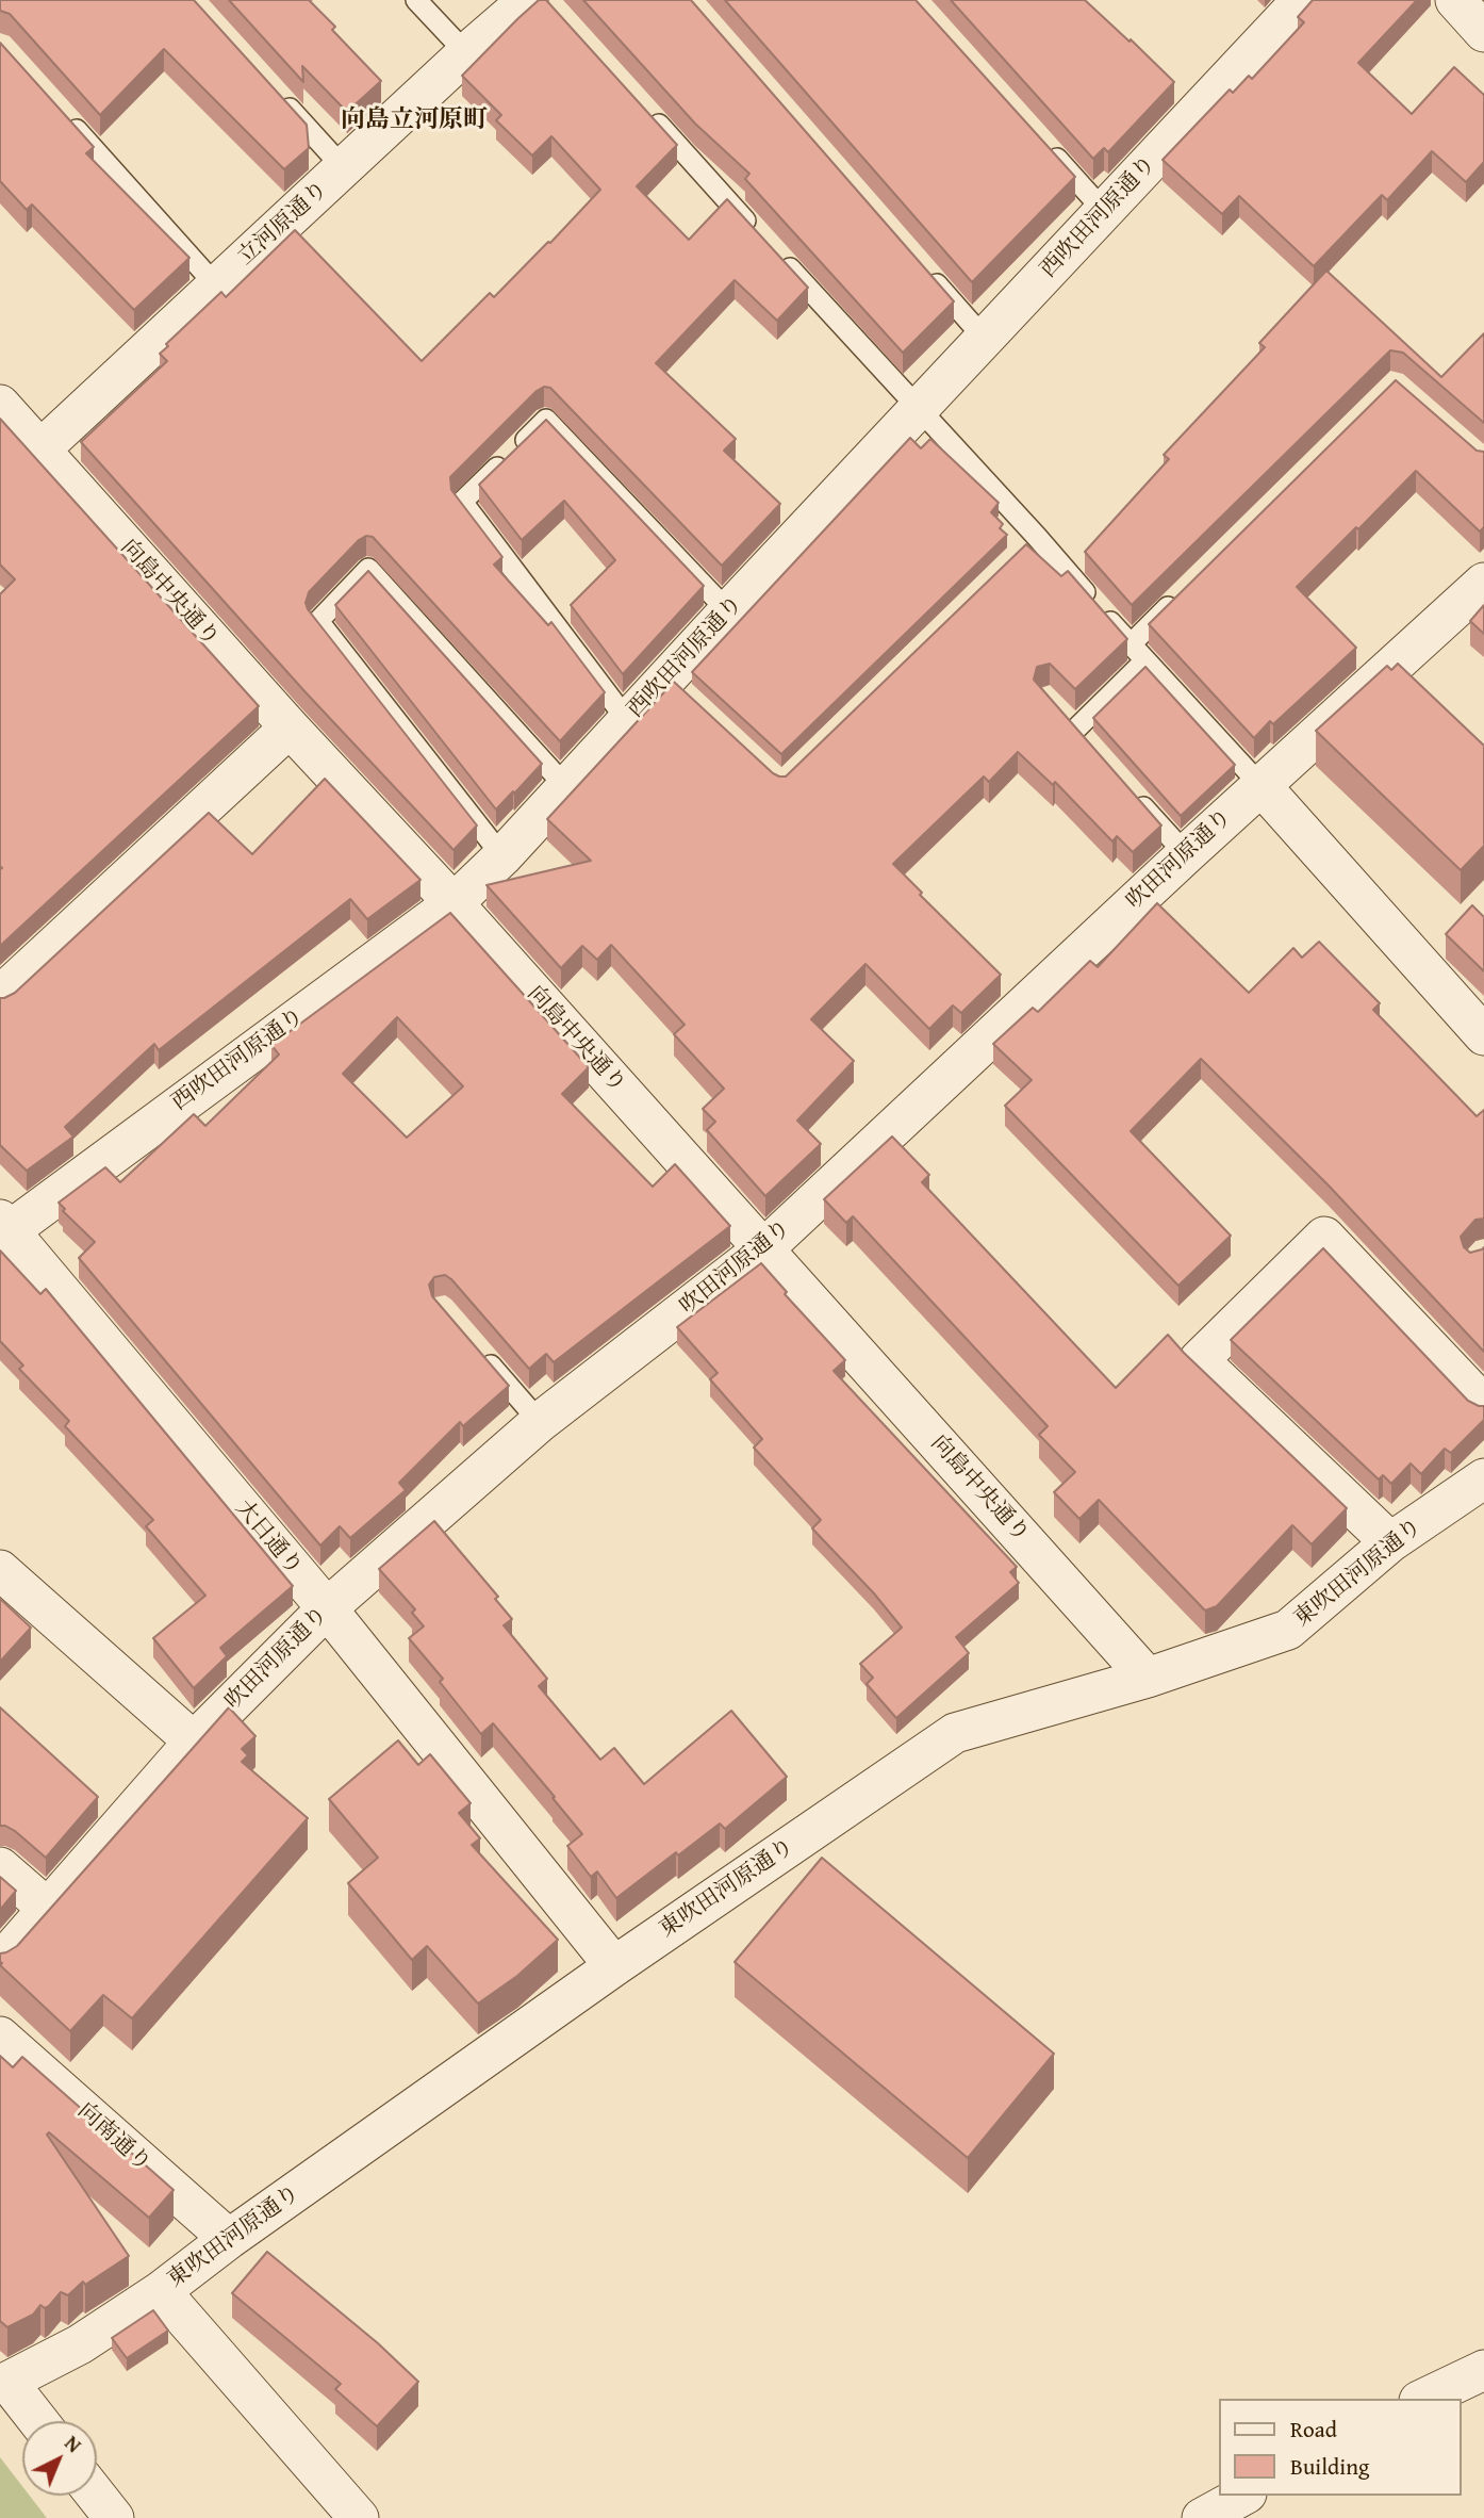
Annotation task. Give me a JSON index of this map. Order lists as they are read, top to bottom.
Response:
{
  "streets": {
    "street": [
      "西吹田河原通り",
      "立河原通り",
      "向島中央通り",
      "吹田河原通り",
      "大日通り",
      "東吹田河原通り",
      "向南通り"
    ]
  },
  "crossings": [
    ["西吹田河原通り", "向島中央通り"],
    ["西吹田河原通り", "大日通り"],
    ["立河原通り", "向島中央通り"],
    ["向島中央通り", "吹田河原通り"],
    ["向島中央通り", "東吹田河原通り"],
    ["吹田河原通り", "大日通り"],
    ["大日通り", "東吹田河原通り"],
    ["東吹田河原通り", "向南通り"]
  ],
  "districts": ["向島立河原町"],
  "legend": ["Road", "Building"],
  "north": "top right"
}
